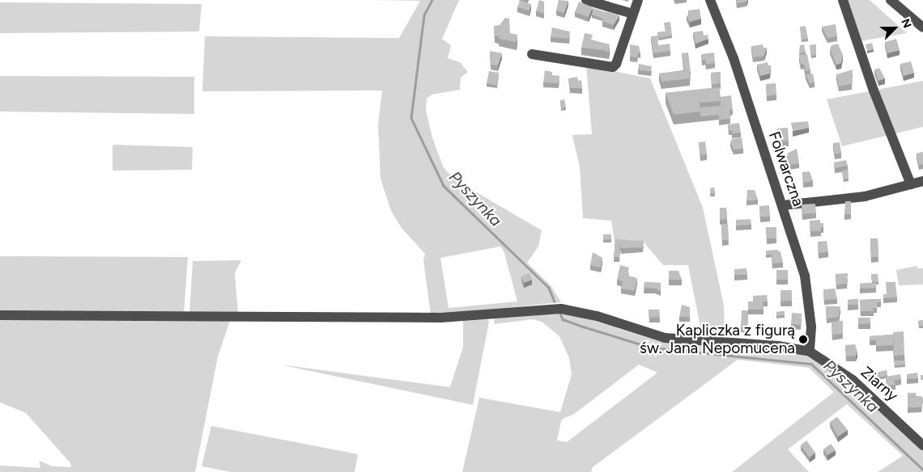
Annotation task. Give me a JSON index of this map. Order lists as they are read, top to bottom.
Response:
{
  "streets": {
    "street": ["Folwarczna", "Ziarny"]
  },
  "crossings": [
    ["Folwarczna", "Ziarny"]
  ],
  "water": ["Pyszynka"],
  "places": ["Kapliczka z figurą św. Jana Nepomucena"],
  "north": "top right"
}
